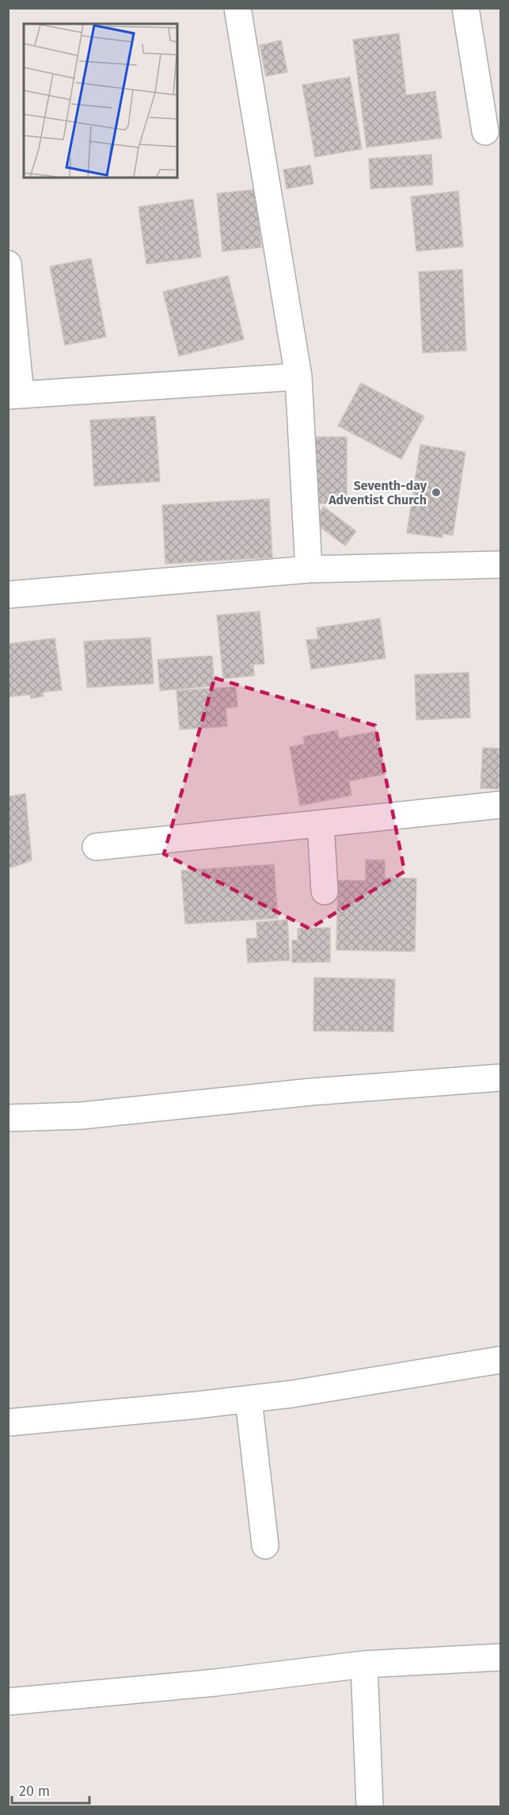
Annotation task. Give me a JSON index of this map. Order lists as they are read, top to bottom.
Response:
{
  "places": ["Seventh-day Adventist Church"],
  "scale_bar": "20 m"
}
